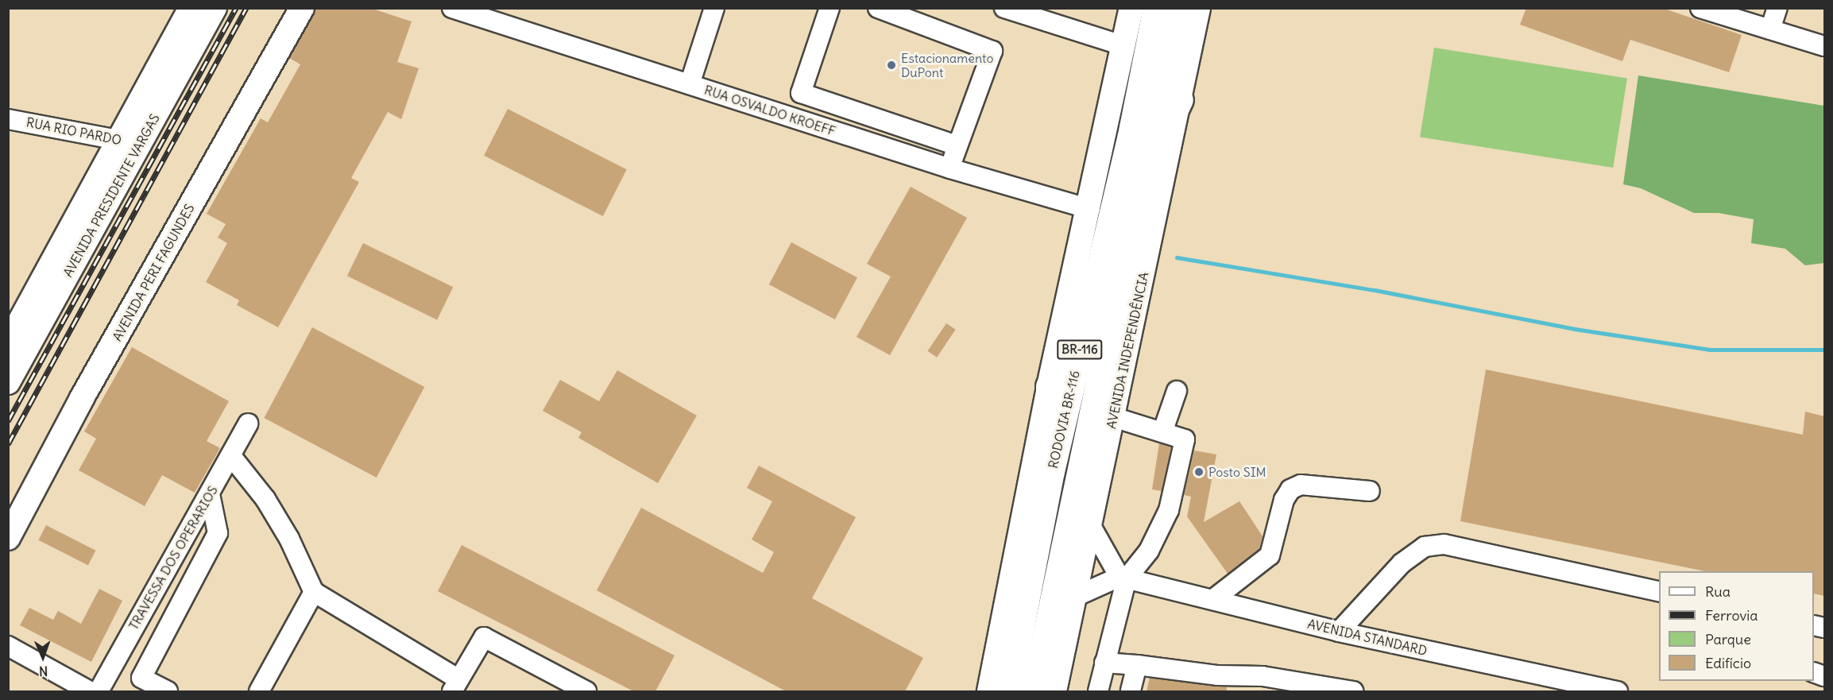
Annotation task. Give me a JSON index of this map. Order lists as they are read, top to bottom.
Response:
{
  "streets": {
    "highway": ["BR-116", "RODOVIA BR-116"],
    "main road": ["AVENIDA PRESIDENTE VARGAS", "AVENIDA PERI FAGUNDES", "AVENIDA INDEPENDÊNCIA"],
    "street": [
      "RUA OSVALDO KROEFF",
      "RUA RIO PARDO",
      "TRAVESSA DOS OPERARIOS",
      "AVENIDA STANDARD"
    ]
  },
  "crossings": [
    ["RUA OSVALDO KROEFF", "RODOVIA BR-116"],
    ["RUA RIO PARDO", "AVENIDA PRESIDENTE VARGAS"]
  ],
  "places": ["Estacionamento DuPont", "Posto SIM"],
  "legend": [
    "Rua",
    "Ferrovia",
    "Parque",
    "Edifício"
  ],
  "north": "bottom"
}
